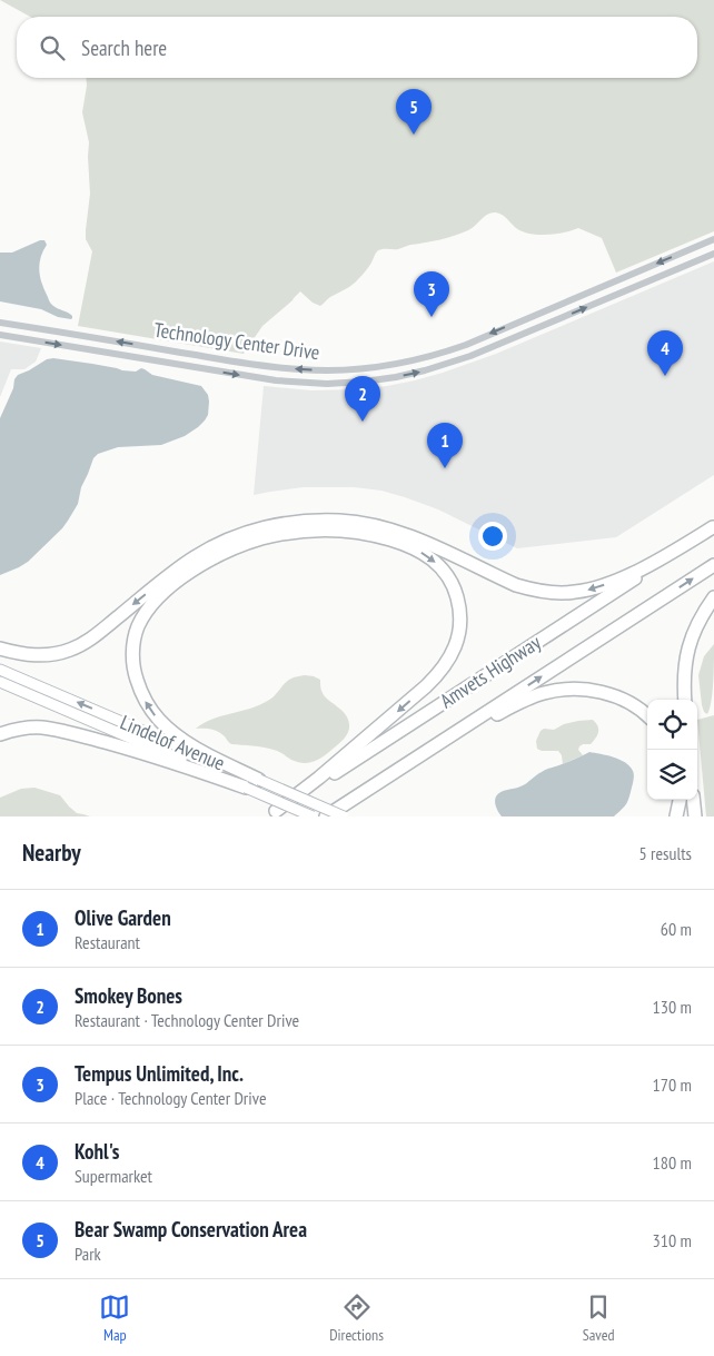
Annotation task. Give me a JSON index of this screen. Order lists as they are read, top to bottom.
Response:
{
  "streets": {
    "highway": ["Amvets Highway"],
    "main road": ["Lindelof Avenue"],
    "street": ["Technology Center Drive"]
  },
  "crossings": [
    ["Amvets Highway", "Lindelof Avenue"]
  ],
  "page": {
    "search": "Search here",
    "pins": [
      "5",
      "3",
      "4",
      "2",
      "1"
    ],
    "heading": ["Nearby", "5 results"],
    "list": [
      {
        "mark": "1",
        "name": "Olive Garden",
        "note": "Restaurant",
        "value": "60 m"
      },
      {
        "mark": "2",
        "name": "Smokey Bones",
        "note": "Restaurant · Technology Center Drive",
        "value": "130 m"
      },
      {
        "mark": "3",
        "name": "Tempus Unlimited, Inc.",
        "note": "Place · Technology Center Drive",
        "value": "170 m"
      },
      {
        "mark": "4",
        "name": "Kohl's",
        "note": "Supermarket",
        "value": "180 m"
      },
      {
        "mark": "5",
        "name": "Bear Swamp Conservation Area",
        "note": "Park",
        "value": "310 m"
      }
    ],
    "nav": ["Map", "Directions", "Saved"]
  }
}
